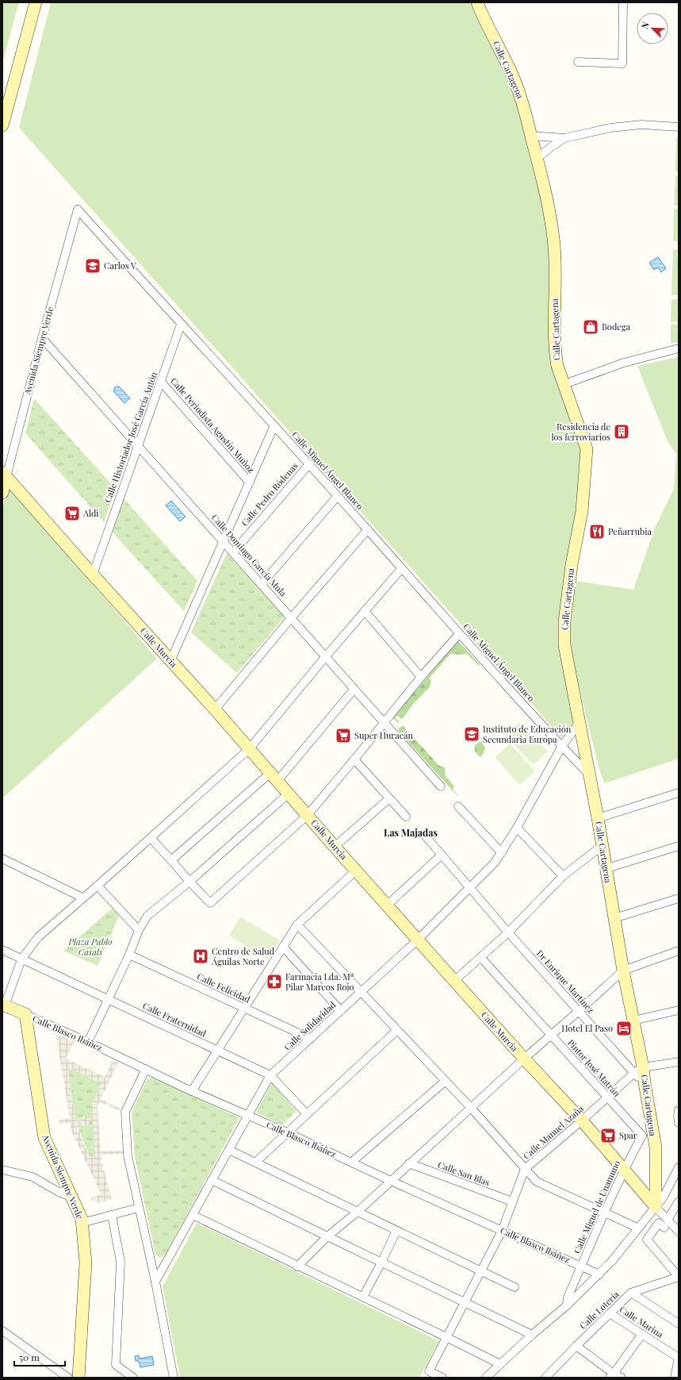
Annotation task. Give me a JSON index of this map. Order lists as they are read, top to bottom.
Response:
{
  "streets": {
    "street": [
      "Calle Cartagena",
      "Avenida Siempre Verde",
      "Calle Periodista Agustín Muñoz",
      "Calle Historiador José García Antón",
      "Calle Miguel Ángel Blanco",
      "Calle Pedro Ródenas",
      "Calle Domingo García Mula",
      "Calle Murcia",
      "Dr Enrique Martínez",
      "Calle Felicidad",
      "Calle Fraternidad",
      "Calle Solidaridad",
      "Calle Blasco Ibáñez",
      "Pintor José Matrán",
      "Calle Manuel Azaña",
      "Calle San Blas",
      "Calle Miguel de Unamuno",
      "Calle Lotería",
      "Calle Marina"
    ]
  },
  "crossings": [
    ["Calle Cartagena", "Calle Miguel Ángel Blanco"],
    ["Calle Cartagena", "Calle Murcia"],
    ["Calle Cartagena", "Dr Enrique Martínez"],
    ["Calle Cartagena", "Calle Solidaridad"],
    ["Calle Cartagena", "Pintor José Matrán"],
    ["Calle Cartagena", "Calle Manuel Azaña"],
    ["Calle Cartagena", "Calle Miguel de Unamuno"],
    ["Avenida Siempre Verde", "Calle Miguel Ángel Blanco"],
    ["Avenida Siempre Verde", "Calle Domingo García Mula"],
    ["Avenida Siempre Verde", "Calle Murcia"],
    ["Avenida Siempre Verde", "Calle Blasco Ibáñez"],
    ["Calle Periodista Agustín Muñoz", "Calle Historiador José García Antón"],
    ["Calle Historiador José García Antón", "Calle Miguel Ángel Blanco"],
    ["Calle Historiador José García Antón", "Calle Domingo García Mula"],
    ["Calle Historiador José García Antón", "Calle Murcia"],
    ["Calle Miguel Ángel Blanco", "Calle Pedro Ródenas"],
    ["Calle Miguel Ángel Blanco", "Calle Solidaridad"],
    ["Calle Pedro Ródenas", "Calle Domingo García Mula"],
    ["Calle Murcia", "Calle Solidaridad"],
    ["Calle Murcia", "Calle Manuel Azaña"],
    ["Calle Murcia", "Calle Miguel de Unamuno"],
    ["Dr Enrique Martínez", "Calle Solidaridad"],
    ["Dr Enrique Martínez", "Calle Manuel Azaña"],
    ["Calle Felicidad", "Calle Solidaridad"],
    ["Calle Fraternidad", "Calle Solidaridad"],
    ["Calle Solidaridad", "Calle Blasco Ibáñez"],
    ["Calle Blasco Ibáñez", "Calle Manuel Azaña"],
    ["Calle Blasco Ibáñez", "Calle Miguel de Unamuno"],
    ["Pintor José Matrán", "Calle Manuel Azaña"],
    ["Pintor José Matrán", "Calle Miguel de Unamuno"],
    ["Calle Manuel Azaña", "Calle San Blas"],
    ["Calle Lotería", "Calle Marina"]
  ],
  "districts": ["Las Majadas"],
  "parks": ["Plaza Pablo Casals"],
  "places": {
    "school or university": ["Carlos V", "Instituto de Educación Secundaria Europa"],
    "shop": ["Bodega"],
    "building": ["Residencia de los ferroviarios"],
    "supermarket": ["Aldi", "Super Huracán", "Spar"],
    "restaurant": ["Peñarrubia"],
    "hospital": ["Centro de Salud Águilas Norte"],
    "pharmacy": ["Farmacia Lda. Mª Pilar Marcos Rojo"],
    "hotel": ["Hotel El Paso"]
  },
  "scale_bar": "50 m",
  "north": "top left"
}
